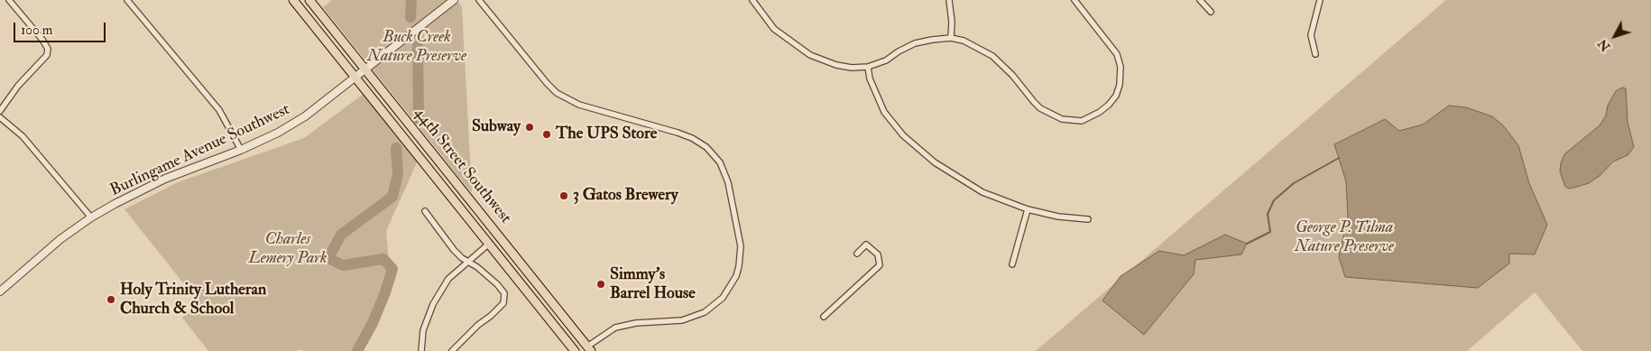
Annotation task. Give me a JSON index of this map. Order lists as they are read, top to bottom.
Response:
{
  "streets": {
    "main road": ["44th Street Southwest"],
    "street": ["Burlingame Avenue Southwest"]
  },
  "crossings": [
    ["Burlingame Avenue Southwest", "44th Street Southwest"]
  ],
  "parks": ["Buck Creek Nature Preserve", "George P. Tilma Nature Preserve", "Charles Lemery Park"],
  "places": [
    "Subway",
    "The UPS Store",
    "3 Gatos Brewery",
    "Simmy’s Barrel House",
    "Holy Trinity Lutheran Church & School"
  ],
  "scale_bar": "100 m",
  "north": "bottom left"
}
